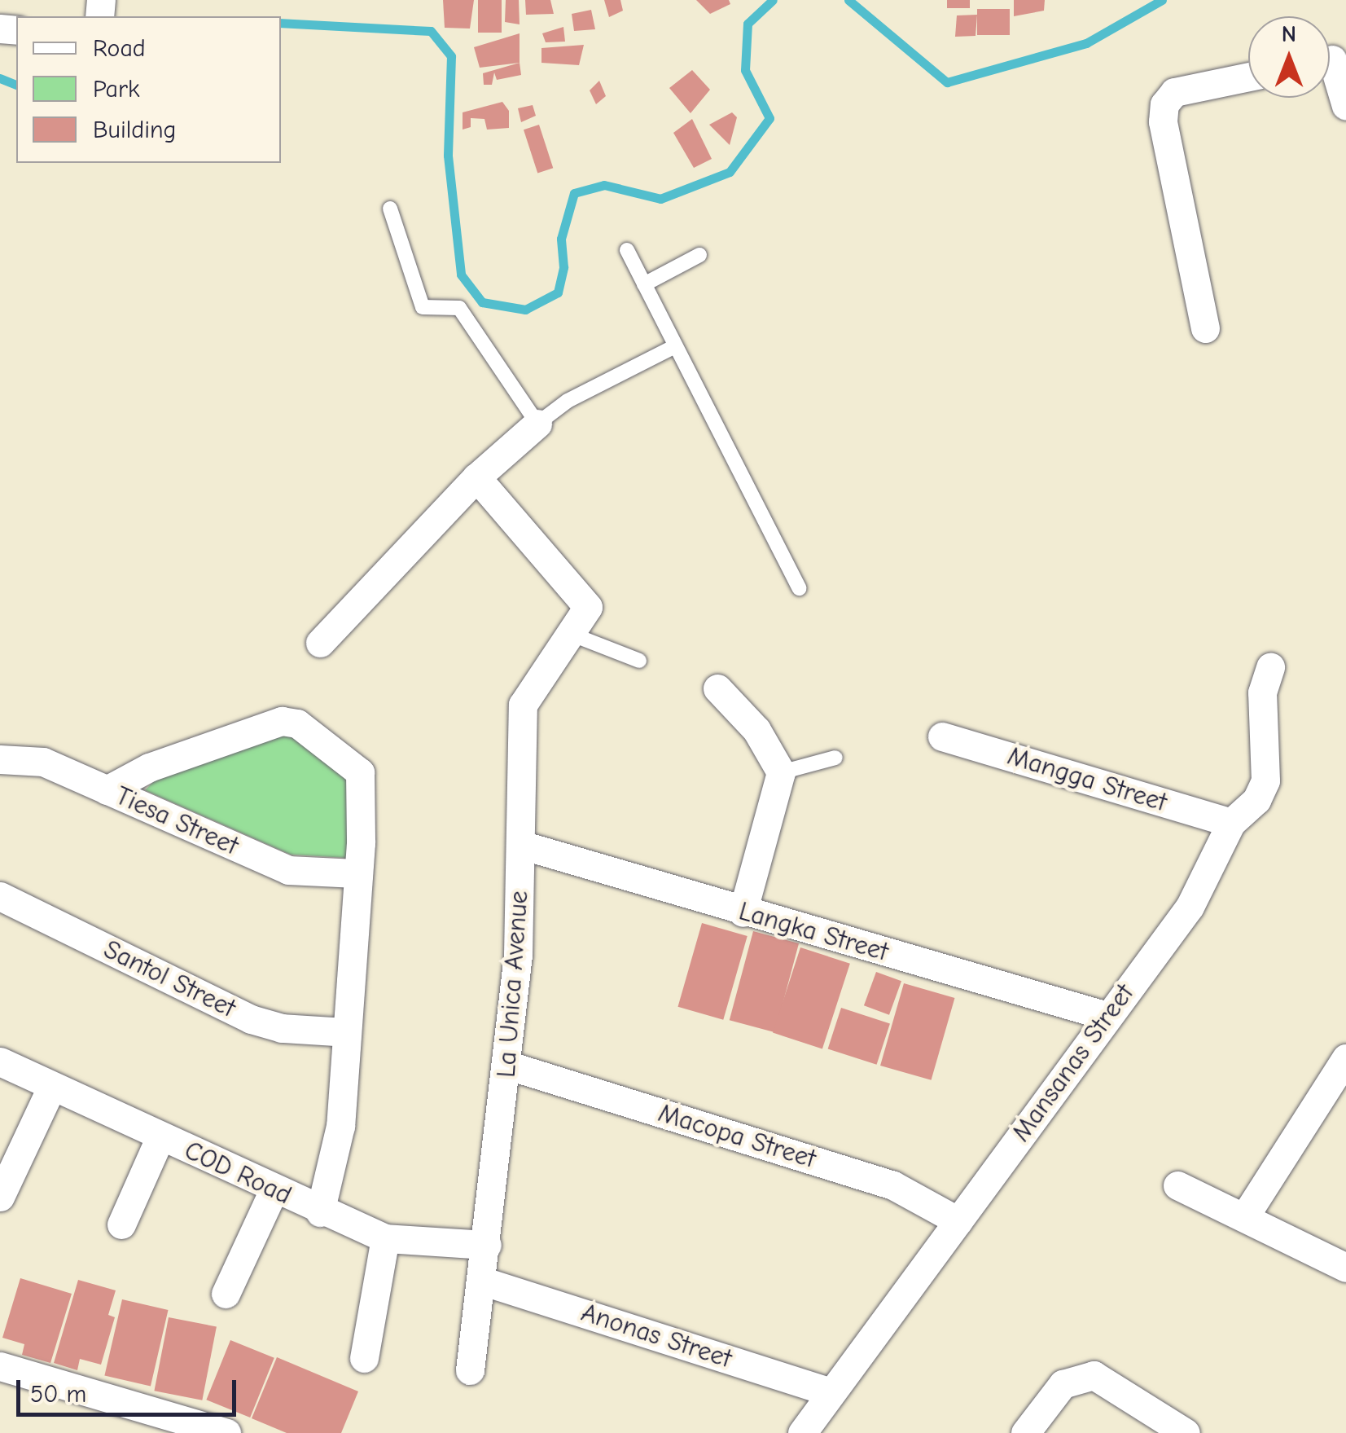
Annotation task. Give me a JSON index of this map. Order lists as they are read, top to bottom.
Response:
{
  "streets": {
    "street": [
      "Mangga Street",
      "Tiesa Street",
      "Langka Street",
      "Santol Street",
      "La Unica Avenue",
      "Mansanas Street",
      "Macopa Street",
      "COD Road",
      "Anonas Street"
    ]
  },
  "crossings": [
    ["Mangga Street", "Mansanas Street"],
    ["Langka Street", "La Unica Avenue"],
    ["Langka Street", "Mansanas Street"],
    ["La Unica Avenue", "Macopa Street"],
    ["La Unica Avenue", "COD Road"],
    ["La Unica Avenue", "Anonas Street"],
    ["Mansanas Street", "Macopa Street"],
    ["Mansanas Street", "Anonas Street"]
  ],
  "legend": ["Road", "Park", "Building"],
  "scale_bar": "50 m",
  "north": "top"
}
